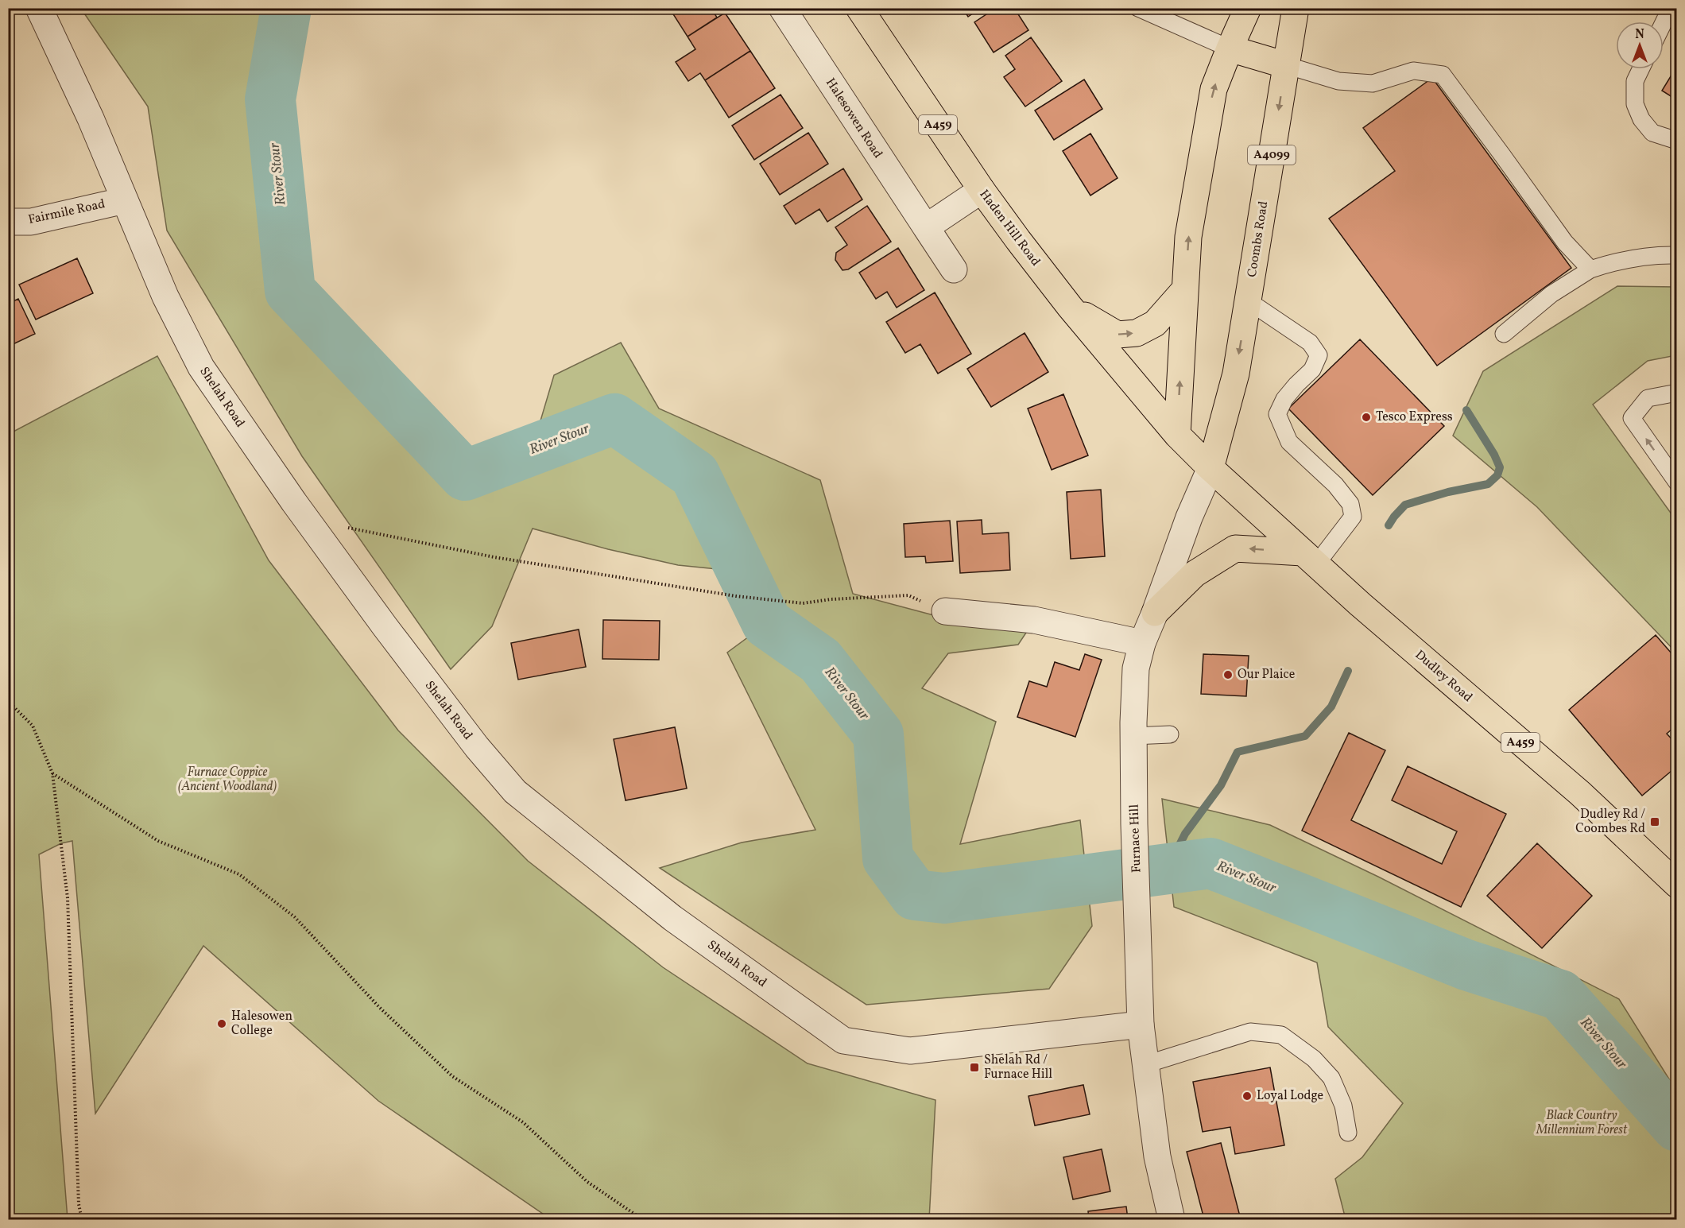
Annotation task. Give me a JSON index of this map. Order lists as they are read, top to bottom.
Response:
{
  "streets": {
    "main road": [
      "A459",
      "A4099",
      "Haden Hill Road",
      "Coombs Road",
      "Dudley Road"
    ],
    "street": [
      "Halesowen Road",
      "Fairmile Road",
      "Shelah Road",
      "Furnace Hill"
    ]
  },
  "crossings": [
    ["A459", "Haden Hill Road"],
    ["A459", "Coombs Road"],
    ["A459", "Dudley Road"],
    ["A459", "Furnace Hill"],
    ["Fairmile Road", "Shelah Road"],
    ["Coombs Road", "Dudley Road"],
    ["Coombs Road", "Furnace Hill"],
    ["Shelah Road", "Furnace Hill"],
    ["Dudley Road", "Furnace Hill"]
  ],
  "water": ["River Stour"],
  "parks": ["Furnace Coppice (Ancient Woodland)", "Black Country Millennium Forest"],
  "places": {
    "other": [
      "Tesco Express",
      "Our Plaice",
      "Halesowen College",
      "Loyal Lodge"
    ],
    "transit": ["Dudley Rd / Coombes Rd", "Shelah Rd / Furnace Hill"]
  },
  "north": "top"
}
